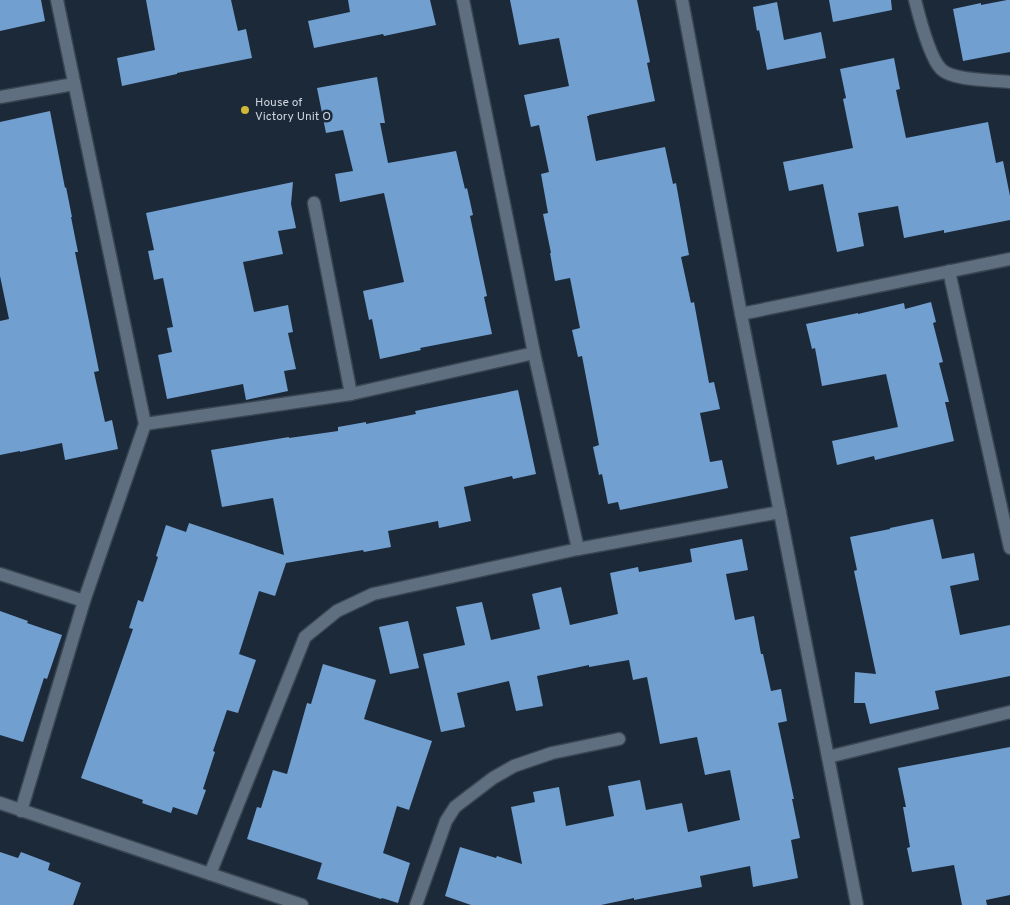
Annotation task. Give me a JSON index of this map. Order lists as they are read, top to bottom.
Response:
{
  "places": ["House of Victory Unit O"]
}
